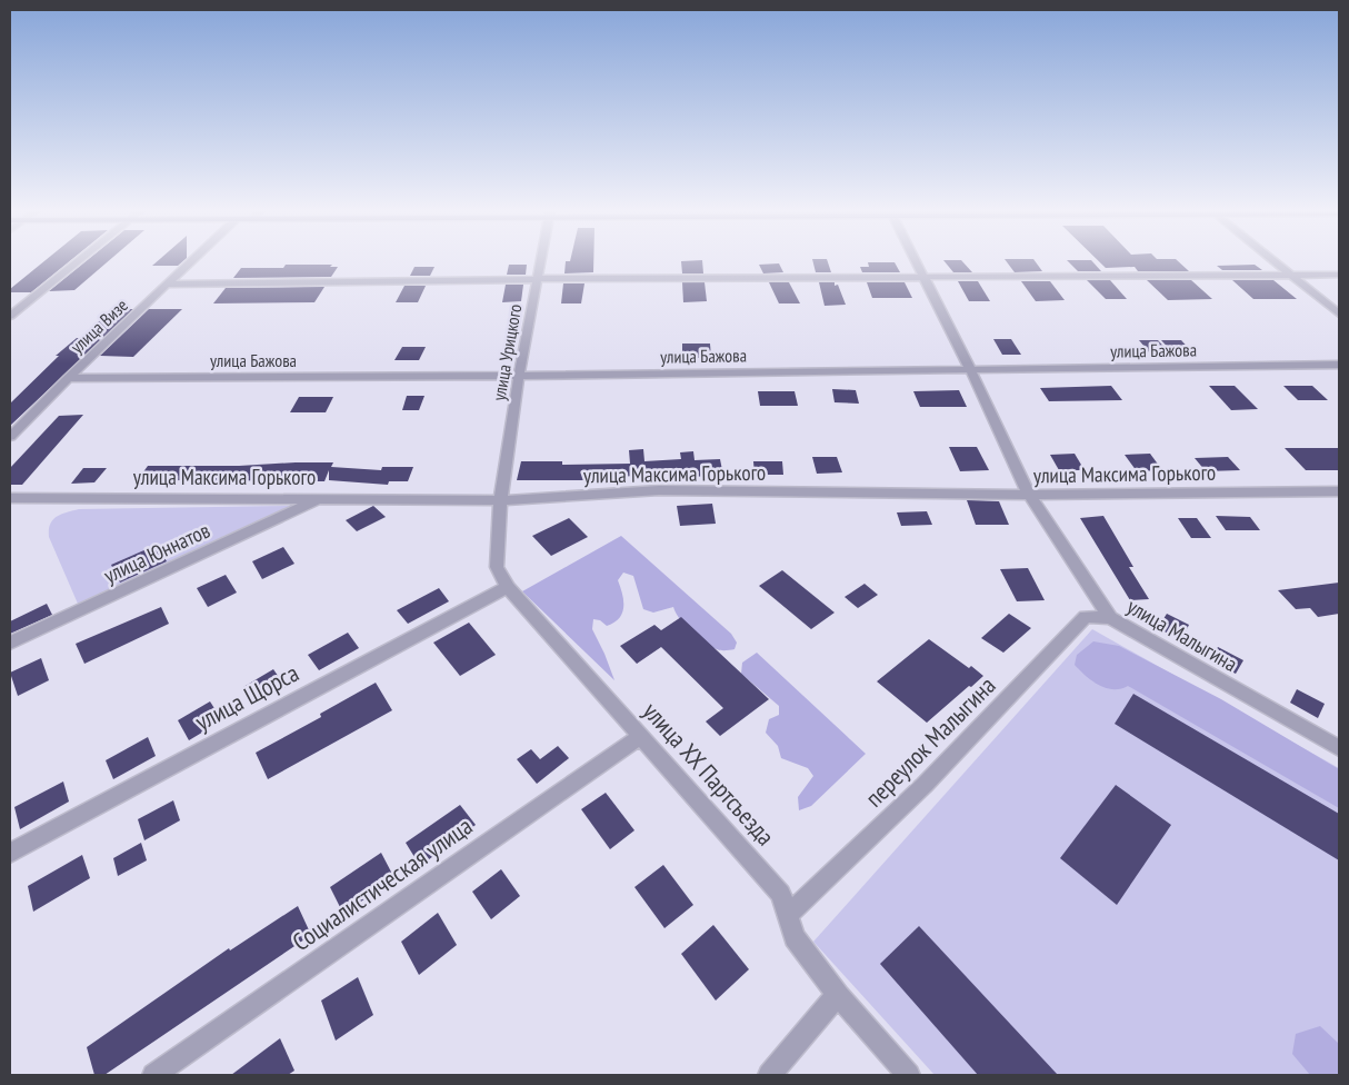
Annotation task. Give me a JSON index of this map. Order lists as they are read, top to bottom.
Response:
{
  "streets": {
    "street": [
      "улица Визе",
      "улица Бажова",
      "улица Урицкого",
      "улица Максима Горького",
      "улица Юннатов",
      "улица Малыгина",
      "улица Щорса",
      "переулок Малыгина",
      "улица XX Партсъезда",
      "Социалистическая улица"
    ]
  },
  "crossings": [
    ["улица Визе", "улица Бажова"],
    ["улица Бажова", "улица Урицкого"],
    ["улица Бажова", "улица Малыгина"],
    ["улица Урицкого", "улица Максима Горького"],
    ["улица Урицкого", "улица XX Партсъезда"],
    ["улица Максима Горького", "улица Юннатов"],
    ["улица Максима Горького", "улица Малыгина"],
    ["улица Максима Горького", "улица XX Партсъезда"],
    ["улица Малыгина", "переулок Малыгина"],
    ["улица Щорса", "улица XX Партсъезда"],
    ["переулок Малыгина", "улица XX Партсъезда"],
    ["улица XX Партсъезда", "Социалистическая улица"]
  ]
}
